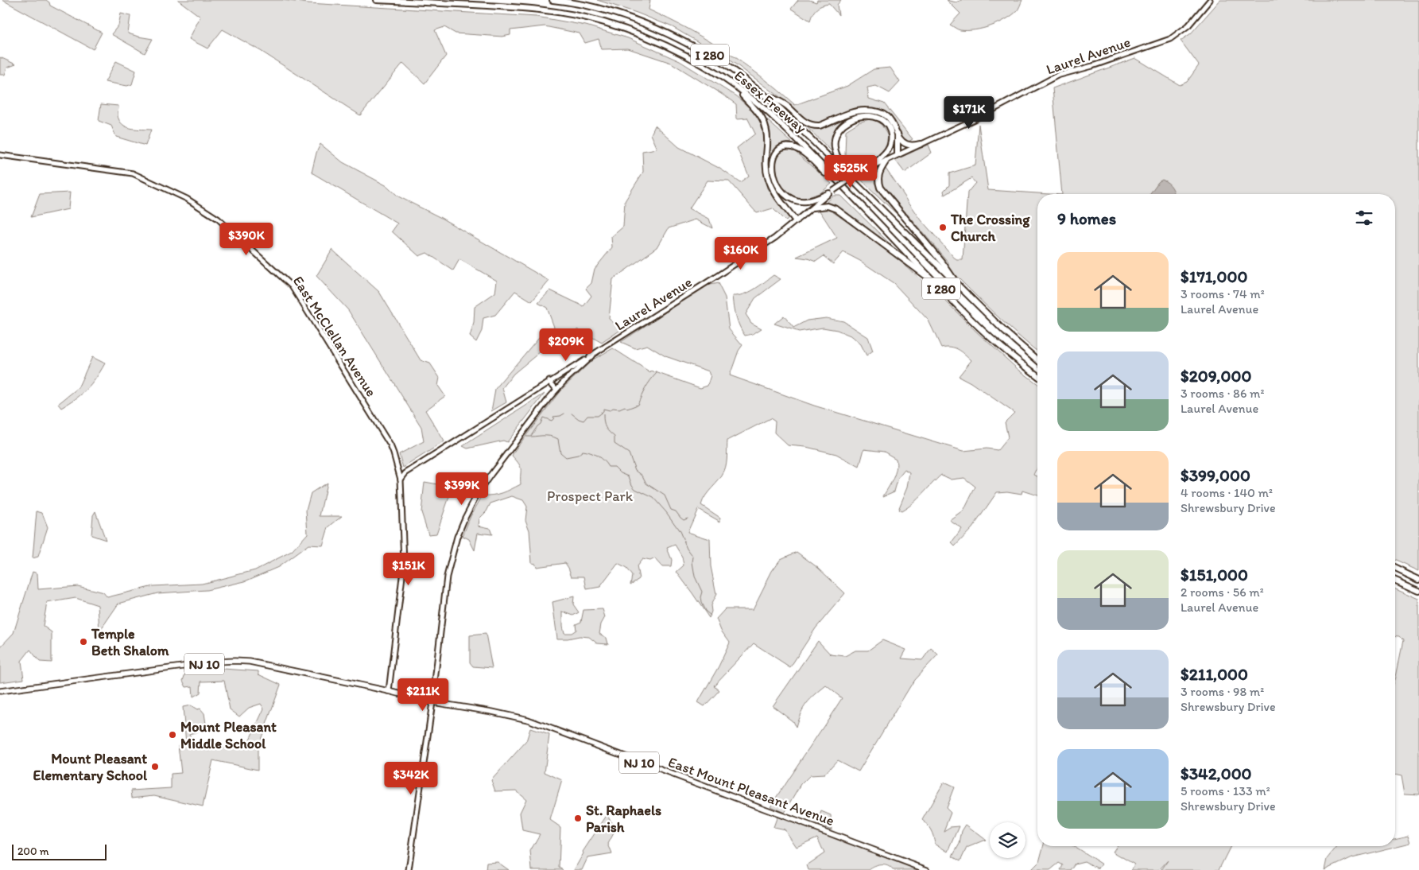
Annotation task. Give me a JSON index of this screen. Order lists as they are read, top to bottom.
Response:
{
  "streets": {
    "highway": ["I 280", "Essex Freeway"],
    "main road": [
      "Laurel Avenue",
      "East McClellan Avenue",
      "NJ 10",
      "East Mount Pleasant Avenue"
    ]
  },
  "crossings": [
    ["Laurel Avenue", "East McClellan Avenue"]
  ],
  "parks": ["Prospect Park"],
  "places": [
    "The Crossing Church",
    "Temple Beth Shalom",
    "Mount Pleasant Middle School",
    "Mount Pleasant Elementary School",
    "St. Raphaels Parish"
  ],
  "scale_bar": "200 m",
  "page": {
    "price": [
      "$171K",
      "$525K",
      "$390K",
      "$160K",
      "$209K",
      "$399K",
      "$151K",
      "$211K",
      "$342K"
    ],
    "heading": "9 homes",
    "list": [
      {
        "name": "$171,000",
        "note": "3 rooms · 74 m² · Laurel Avenue"
      },
      {
        "name": "$209,000",
        "note": "3 rooms · 86 m² · Laurel Avenue"
      },
      {
        "name": "$399,000",
        "note": "4 rooms · 140 m² · Shrewsbury Drive"
      },
      {
        "name": "$151,000",
        "note": "2 rooms · 56 m² · Laurel Avenue"
      },
      {
        "name": "$211,000",
        "note": "3 rooms · 98 m² · Shrewsbury Drive"
      },
      {
        "name": "$342,000",
        "note": "5 rooms · 133 m² · Shrewsbury Drive"
      }
    ],
    "scale": "200 m"
  }
}
